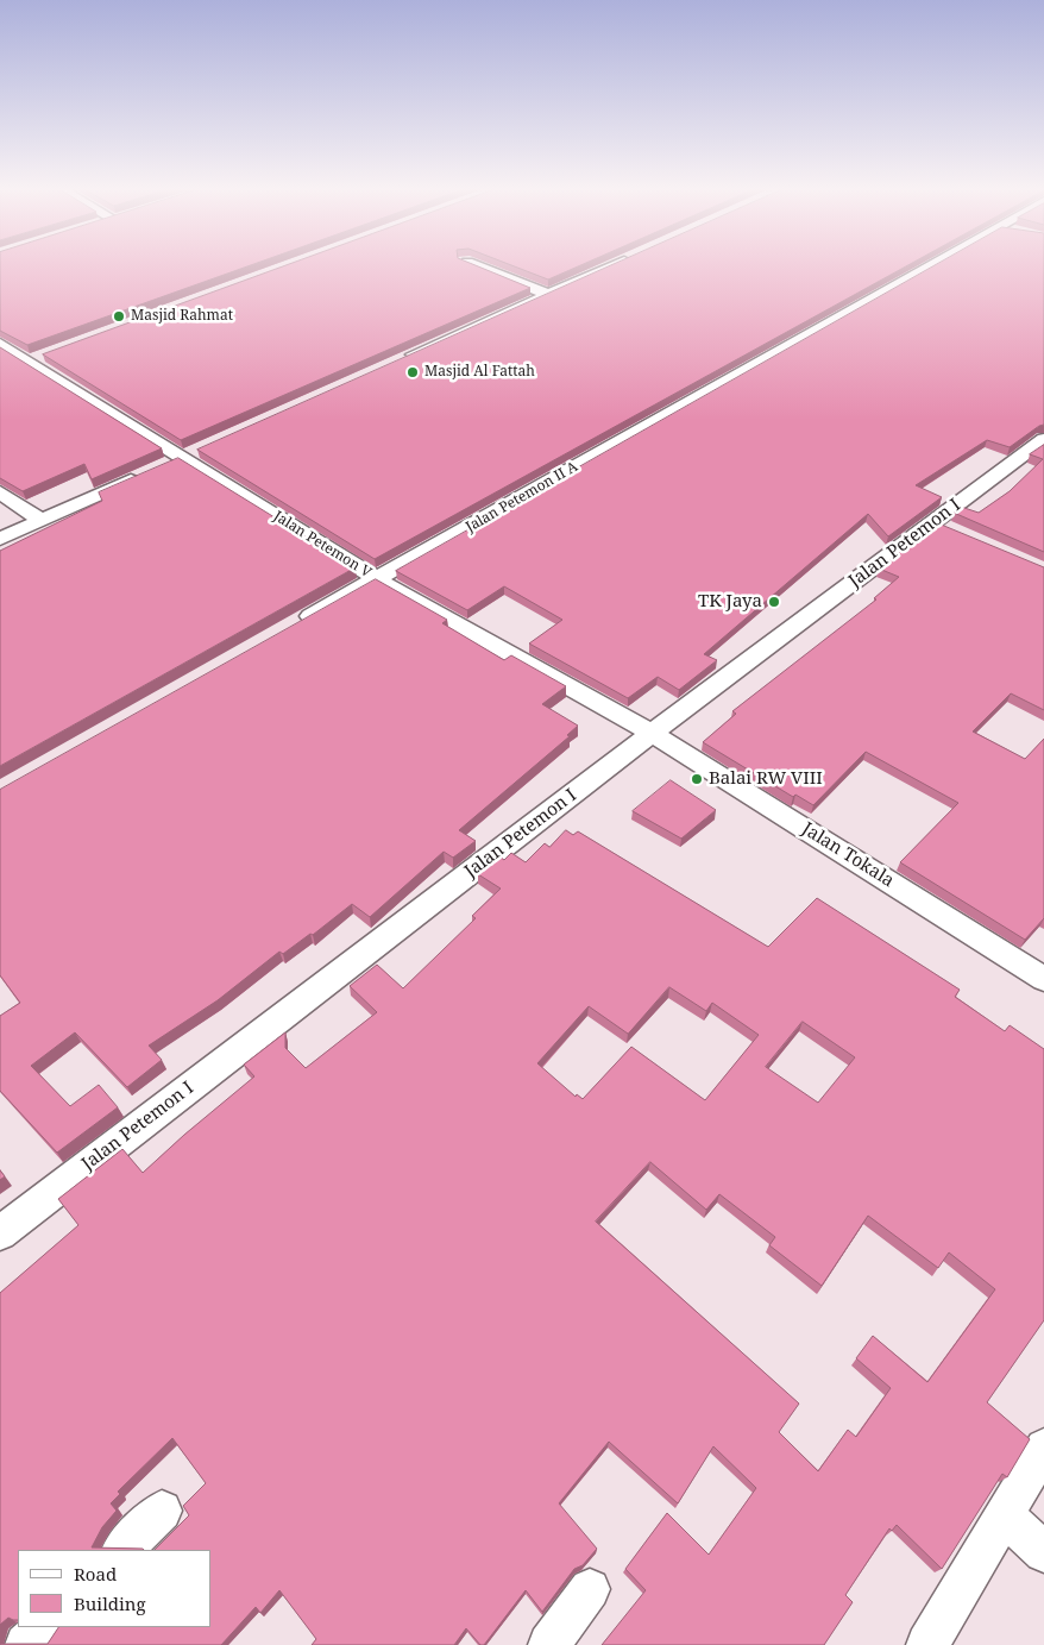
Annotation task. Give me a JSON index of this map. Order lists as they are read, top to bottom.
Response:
{
  "streets": {
    "street": [
      "Jalan Petemon II A",
      "Jalan Petemon I",
      "Jalan Petemon V",
      "Jalan Tokala"
    ]
  },
  "crossings": [
    ["Jalan Petemon II A", "Jalan Petemon V"],
    ["Jalan Petemon I", "Jalan Petemon V"],
    ["Jalan Petemon I", "Jalan Tokala"],
    ["Jalan Petemon V", "Jalan Tokala"]
  ],
  "places": [
    "Masjid Rahmat",
    "Masjid Al Fattah",
    "TK Jaya",
    "Balai RW VIII"
  ],
  "legend": ["Road", "Building"]
}
